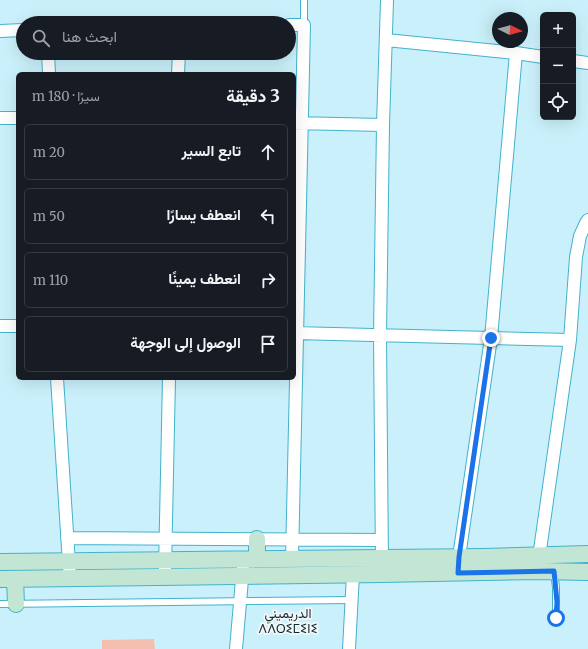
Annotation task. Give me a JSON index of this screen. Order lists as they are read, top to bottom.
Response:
{
  "districts": ["الدريميني ⴷⴷⵔⵉⵎⵉⵏⵉ"],
  "north": "right",
  "page": {
    "map_buttons": ["+", "−"],
    "search": "ابحث هنا",
    "heading": ["3 دقيقة", "سيرًا · 180 m"],
    "list": [
      ["تابع السير", "20 m"],
      ["انعطف يسارًا", "50 m"],
      ["انعطف يمينًا", "110 m"],
      "الوصول إلى الوجهة"
    ]
  }
}
